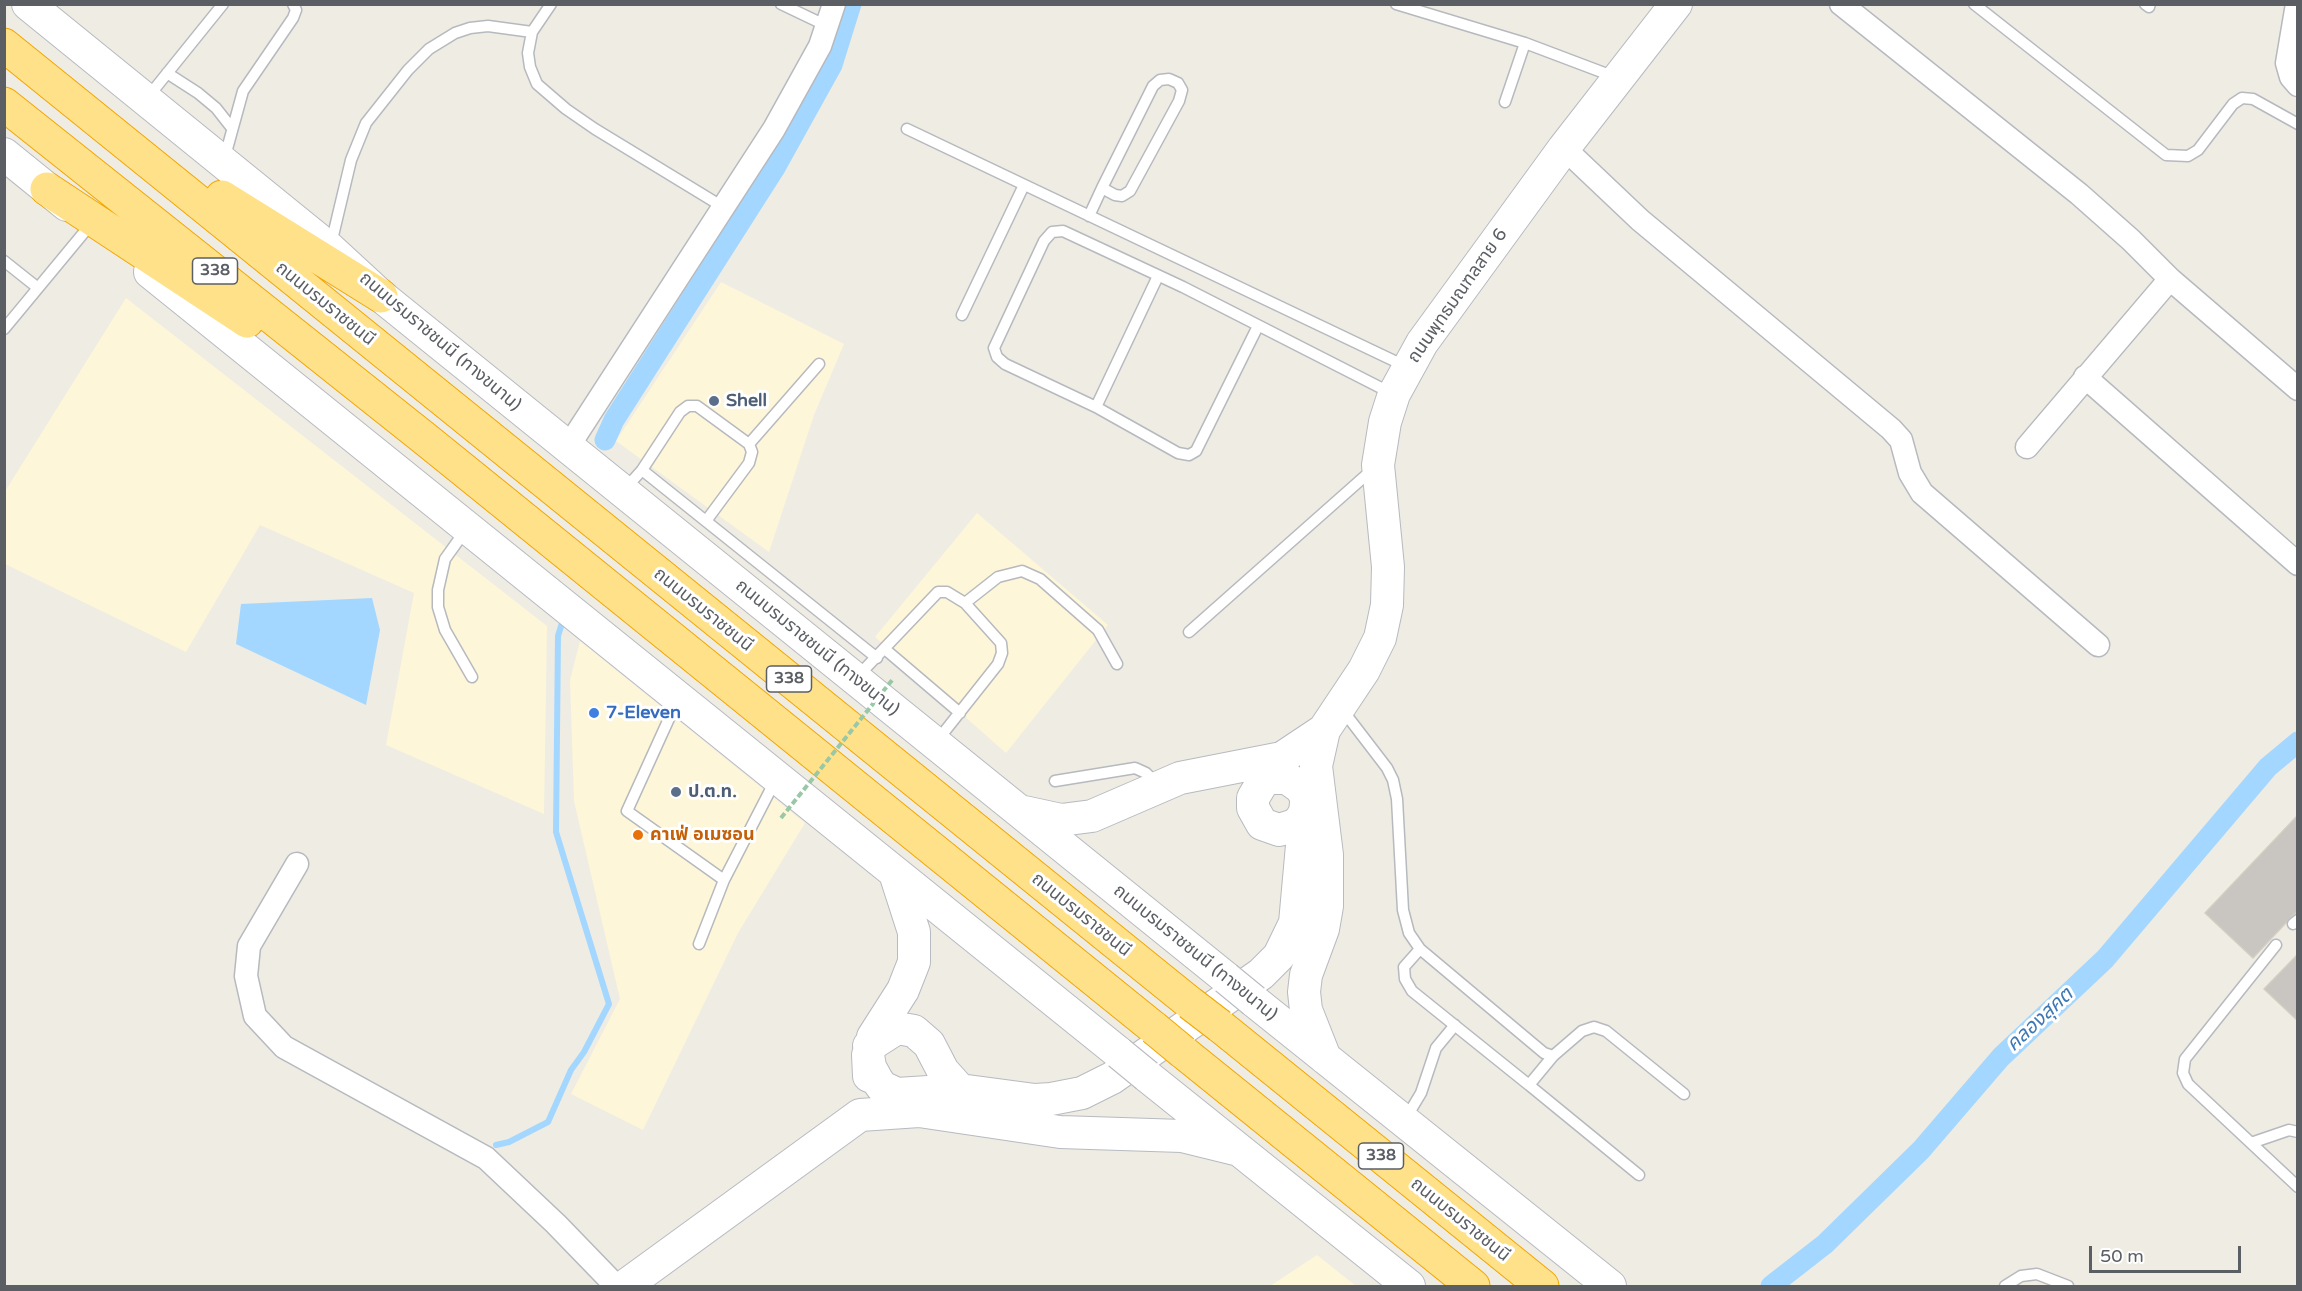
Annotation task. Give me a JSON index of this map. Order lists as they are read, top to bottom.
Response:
{
  "streets": {
    "highway": ["338", "ถนนบรมราชชนนี"],
    "main road": ["ถนนพุทธมณฑลสาย 6", "ถนนบรมราชชนนี (ทางขนาน)"]
  },
  "crossings": [
    ["ถนนพุทธมณฑลสาย 6", "ถนนบรมราชชนนี (ทางขนาน)"]
  ],
  "water": ["คลองสุคต"],
  "places": [
    "Shell",
    "7-Eleven",
    "ป.ต.ท.",
    "คาเฟ่ อเมซอน"
  ],
  "scale_bar": "50 m"
}
